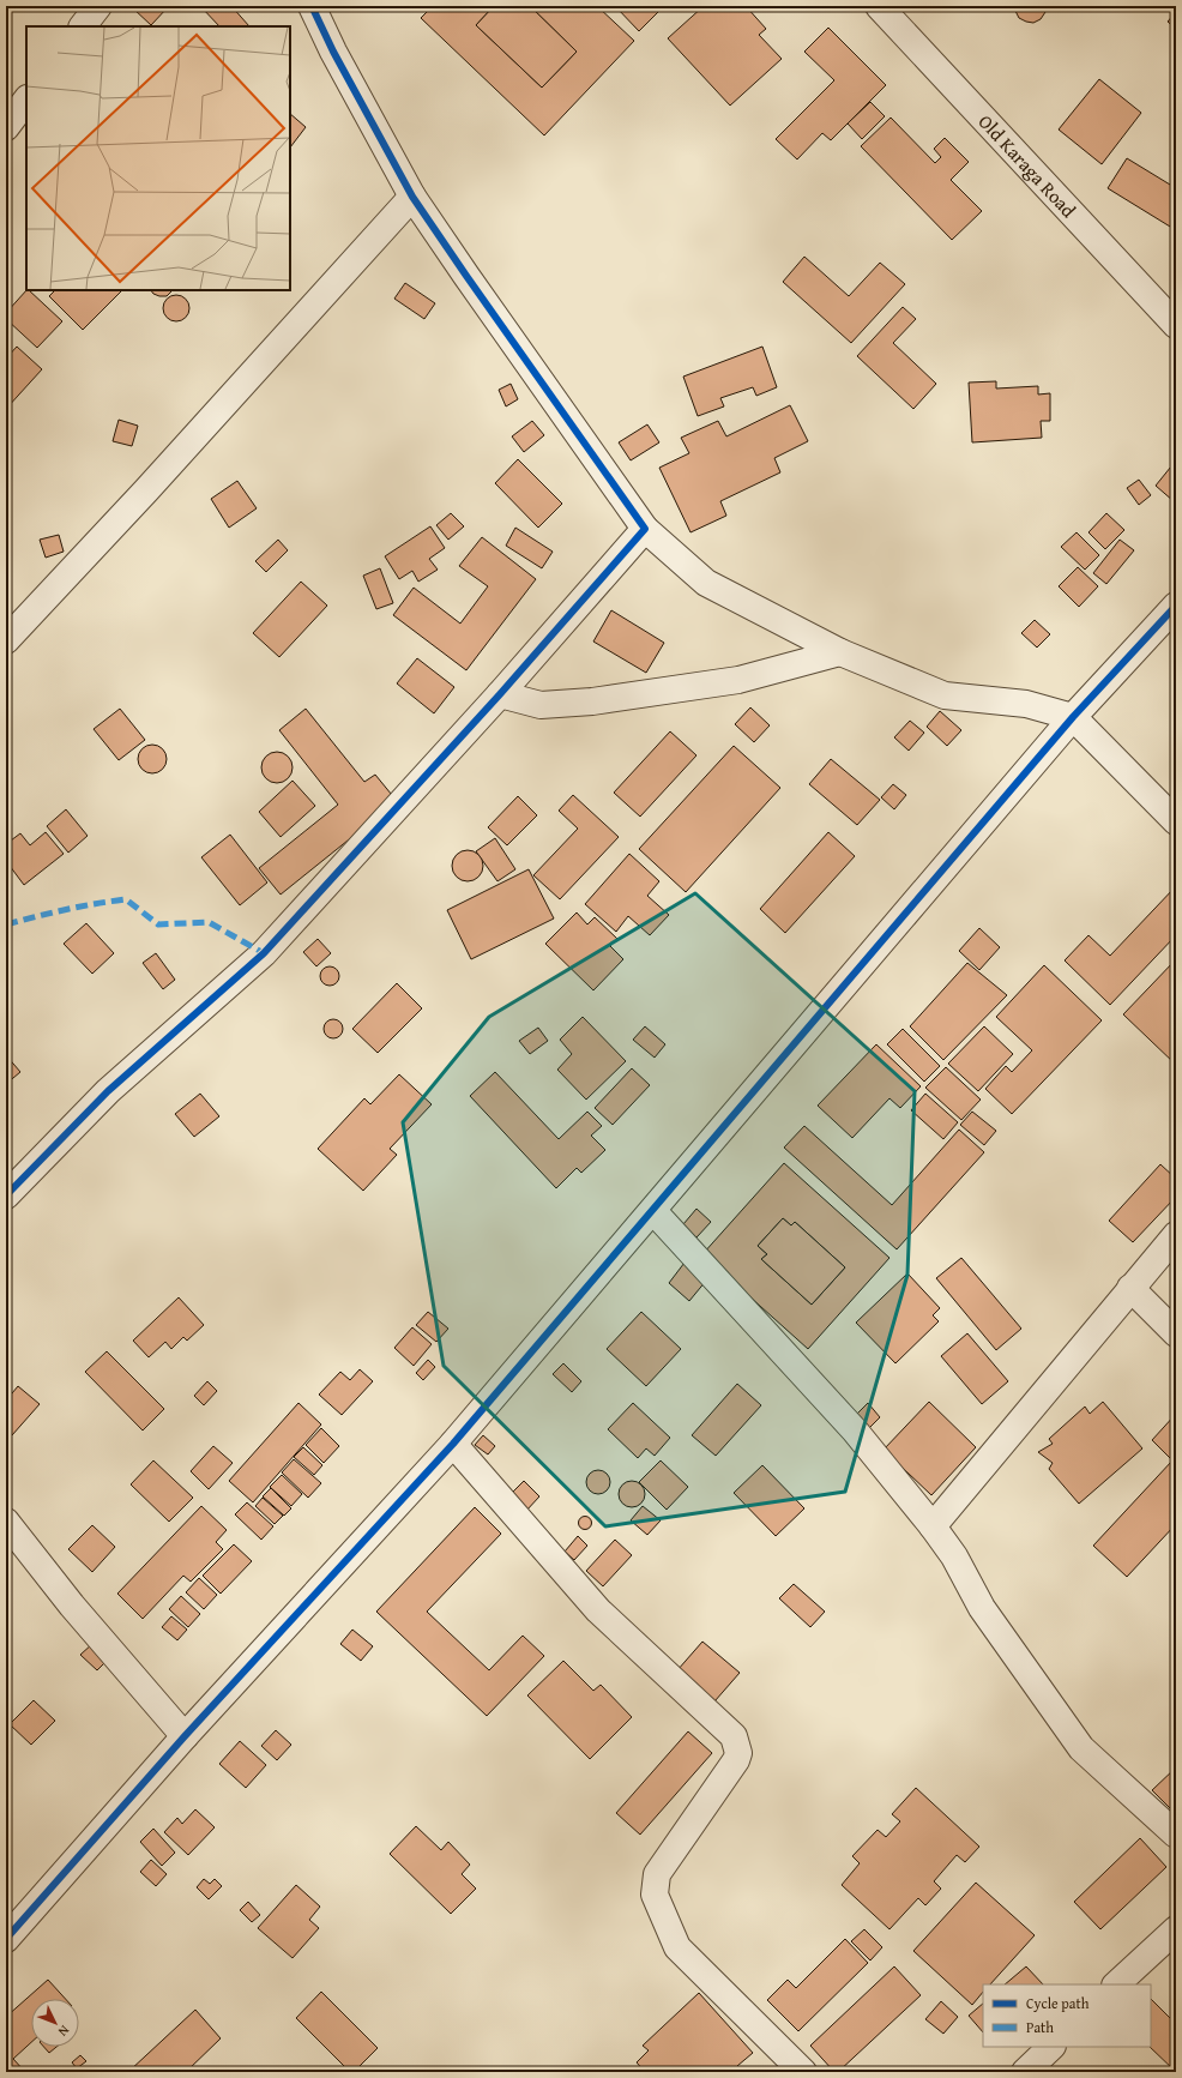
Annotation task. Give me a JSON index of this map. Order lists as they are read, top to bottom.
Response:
{
  "streets": {
    "street": ["Old Karaga Road"]
  },
  "legend": ["Cycle path", "Path"],
  "north": "bottom right"
}
